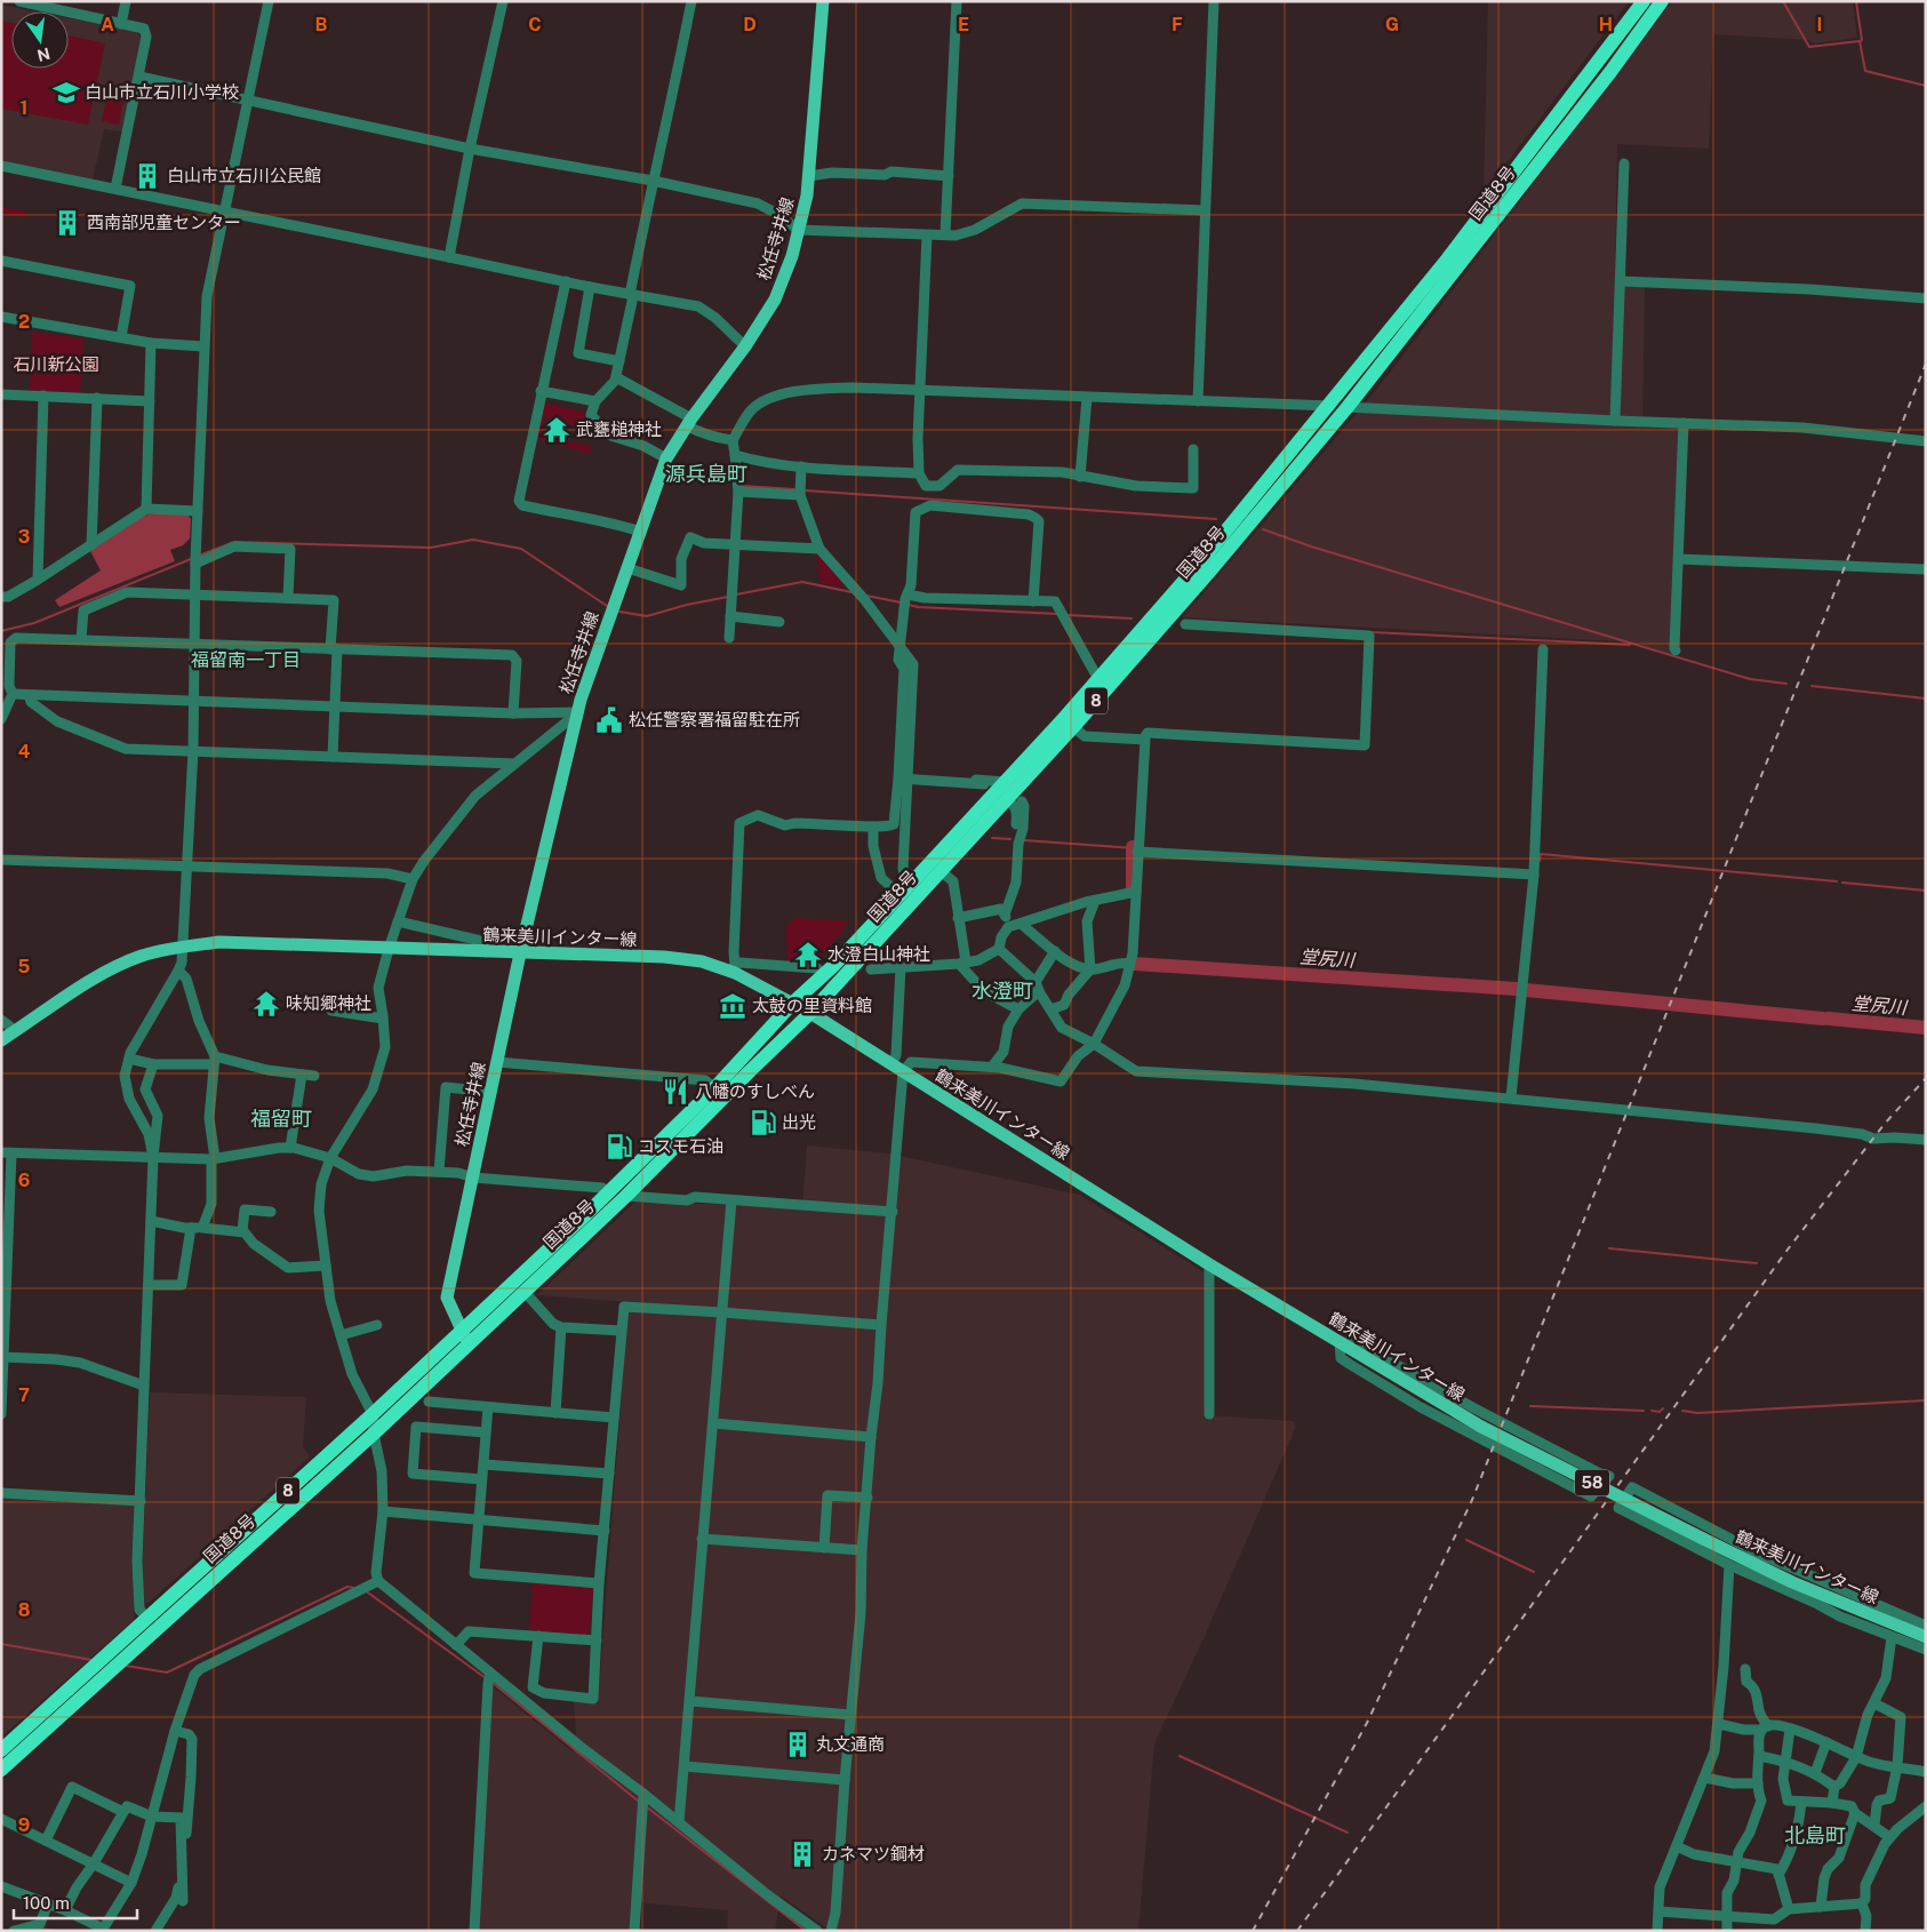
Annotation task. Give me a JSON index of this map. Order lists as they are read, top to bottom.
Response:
{
  "streets": {
    "highway": ["国道8号", "8"],
    "main road": ["松任寺井線", "鶴来美川インター線", "58"]
  },
  "crossings": [
    ["国道8号", "松任寺井線"],
    ["国道8号", "鶴来美川インター線"],
    ["松任寺井線", "鶴来美川インター線"]
  ],
  "districts": [
    "源兵島町",
    "福留南一丁目",
    "水澄町",
    "福留町",
    "北島町"
  ],
  "water": ["堂尻川"],
  "parks": ["石川新公園"],
  "places": {
    "school or university": ["白山市立石川小学校"],
    "building": [
      "白山市立石川公民館",
      "西南部児童センター",
      "丸文通商",
      "カネマツ鋼材"
    ],
    "temple": ["武甕槌神社", "水澄白山神社", "味知郷神社"],
    "public building": ["松任警察署福留駐在所"],
    "museum": ["太鼓の里資料館"],
    "restaurant": ["八幡のすしべん"],
    "fuel station": ["出光", "コスモ石油"]
  },
  "scale_bar": "100 m",
  "north": "bottom",
  "grid": {
    "columns": [
      "A",
      "B",
      "C",
      "D",
      "E",
      "F",
      "G",
      "H",
      "I"
    ],
    "rows": [
      "1",
      "2",
      "3",
      "4",
      "5",
      "6",
      "7",
      "8",
      "9"
    ]
  }
}
